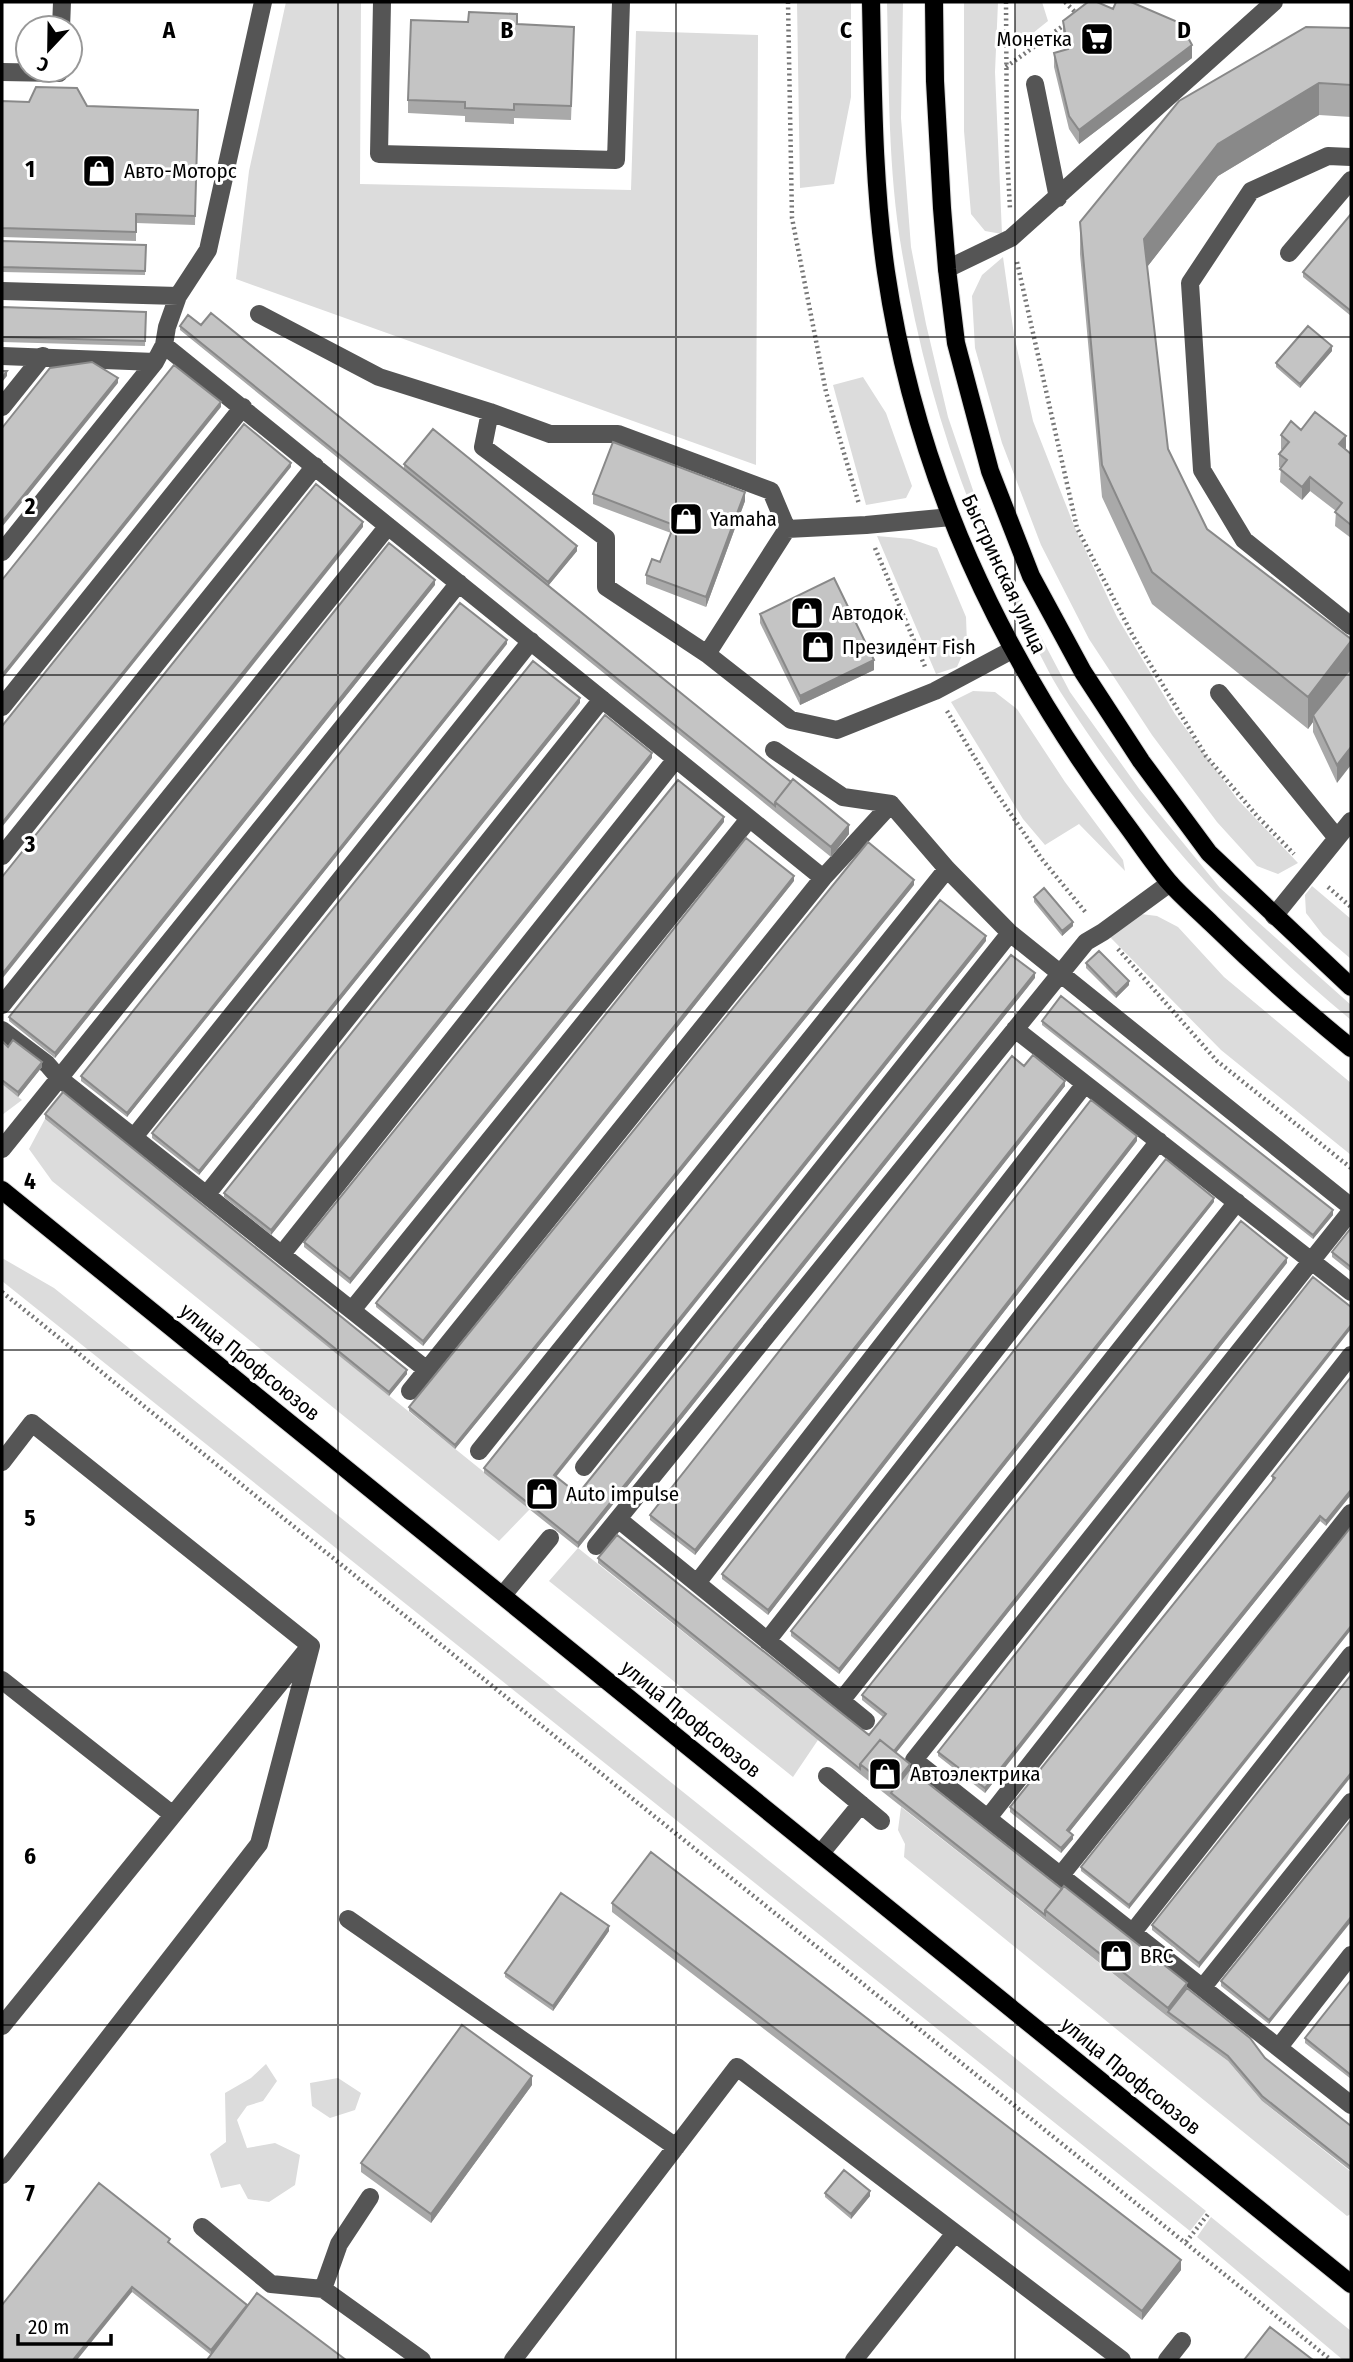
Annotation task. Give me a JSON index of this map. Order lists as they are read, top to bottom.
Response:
{
  "streets": {
    "main road": ["Быстринская улица", "улица Профсоюзов"]
  },
  "places": {
    "supermarket": ["Монетка"],
    "shop": [
      "Авто-Моторс",
      "Yamaha",
      "Автодок",
      "Президент Fish",
      "Auto impulse",
      "Автоэлектрика",
      "BRC"
    ]
  },
  "scale_bar": "20 m",
  "north": "bottom",
  "grid": {
    "columns": [
      "A",
      "B",
      "C",
      "D"
    ],
    "rows": [
      "1",
      "2",
      "3",
      "4",
      "5",
      "6",
      "7"
    ]
  }
}
